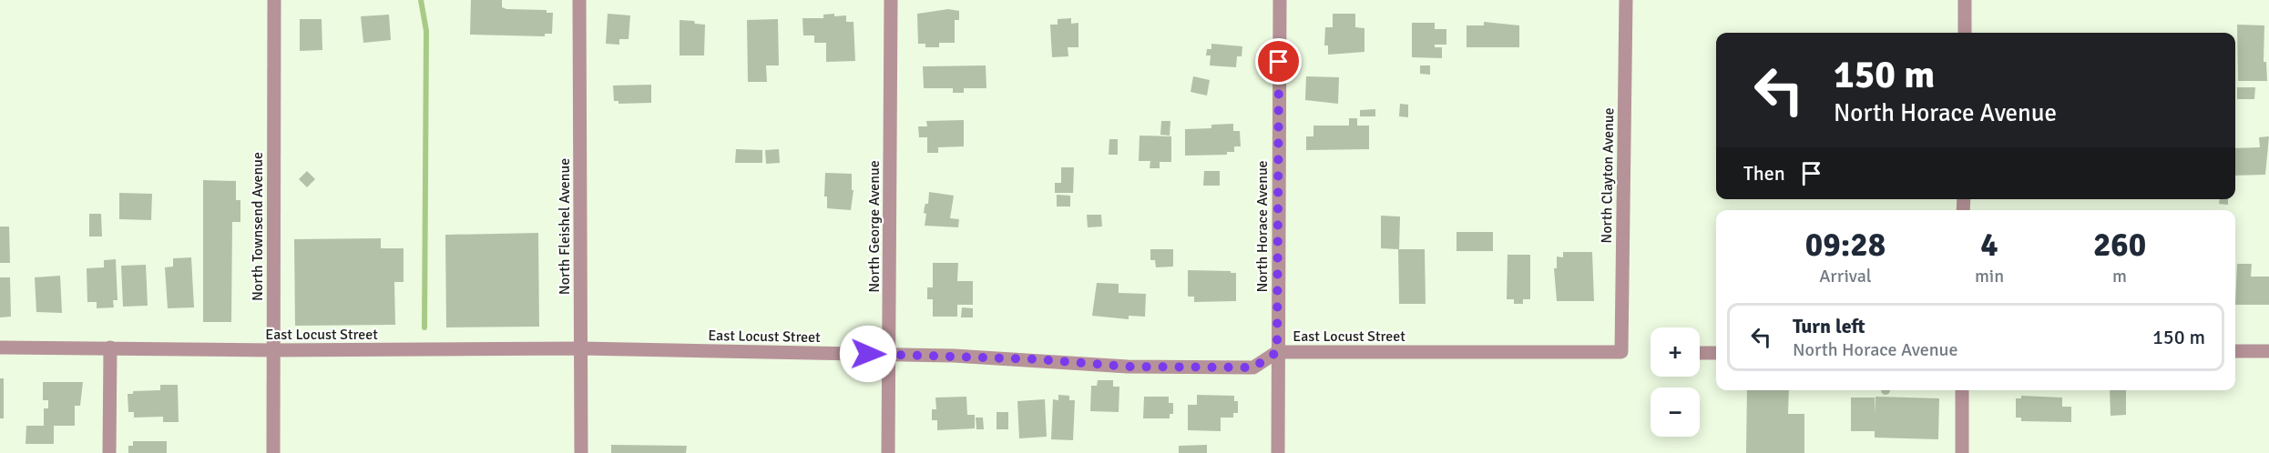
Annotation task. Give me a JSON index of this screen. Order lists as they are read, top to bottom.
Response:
{
  "streets": {
    "street": [
      "North Clayton Avenue",
      "North Townsend Avenue",
      "North Fleishel Avenue",
      "North George Avenue",
      "North Horace Avenue",
      "East Locust Street"
    ]
  },
  "crossings": [
    ["North Clayton Avenue", "East Locust Street"],
    ["North Townsend Avenue", "East Locust Street"],
    ["North Fleishel Avenue", "East Locust Street"],
    ["North George Avenue", "East Locust Street"],
    ["North Horace Avenue", "East Locust Street"]
  ],
  "page": {
    "turn": ["150 m", "North Horace Avenue"],
    "then": "Then",
    "eta": [
      "09:28",
      "Arrival",
      "4",
      "min",
      "260",
      "m"
    ],
    "list": [
      {
        "name": "Turn left",
        "note": "North Horace Avenue",
        "value": "150 m"
      }
    ],
    "map_buttons": ["+", "−"]
  }
}
